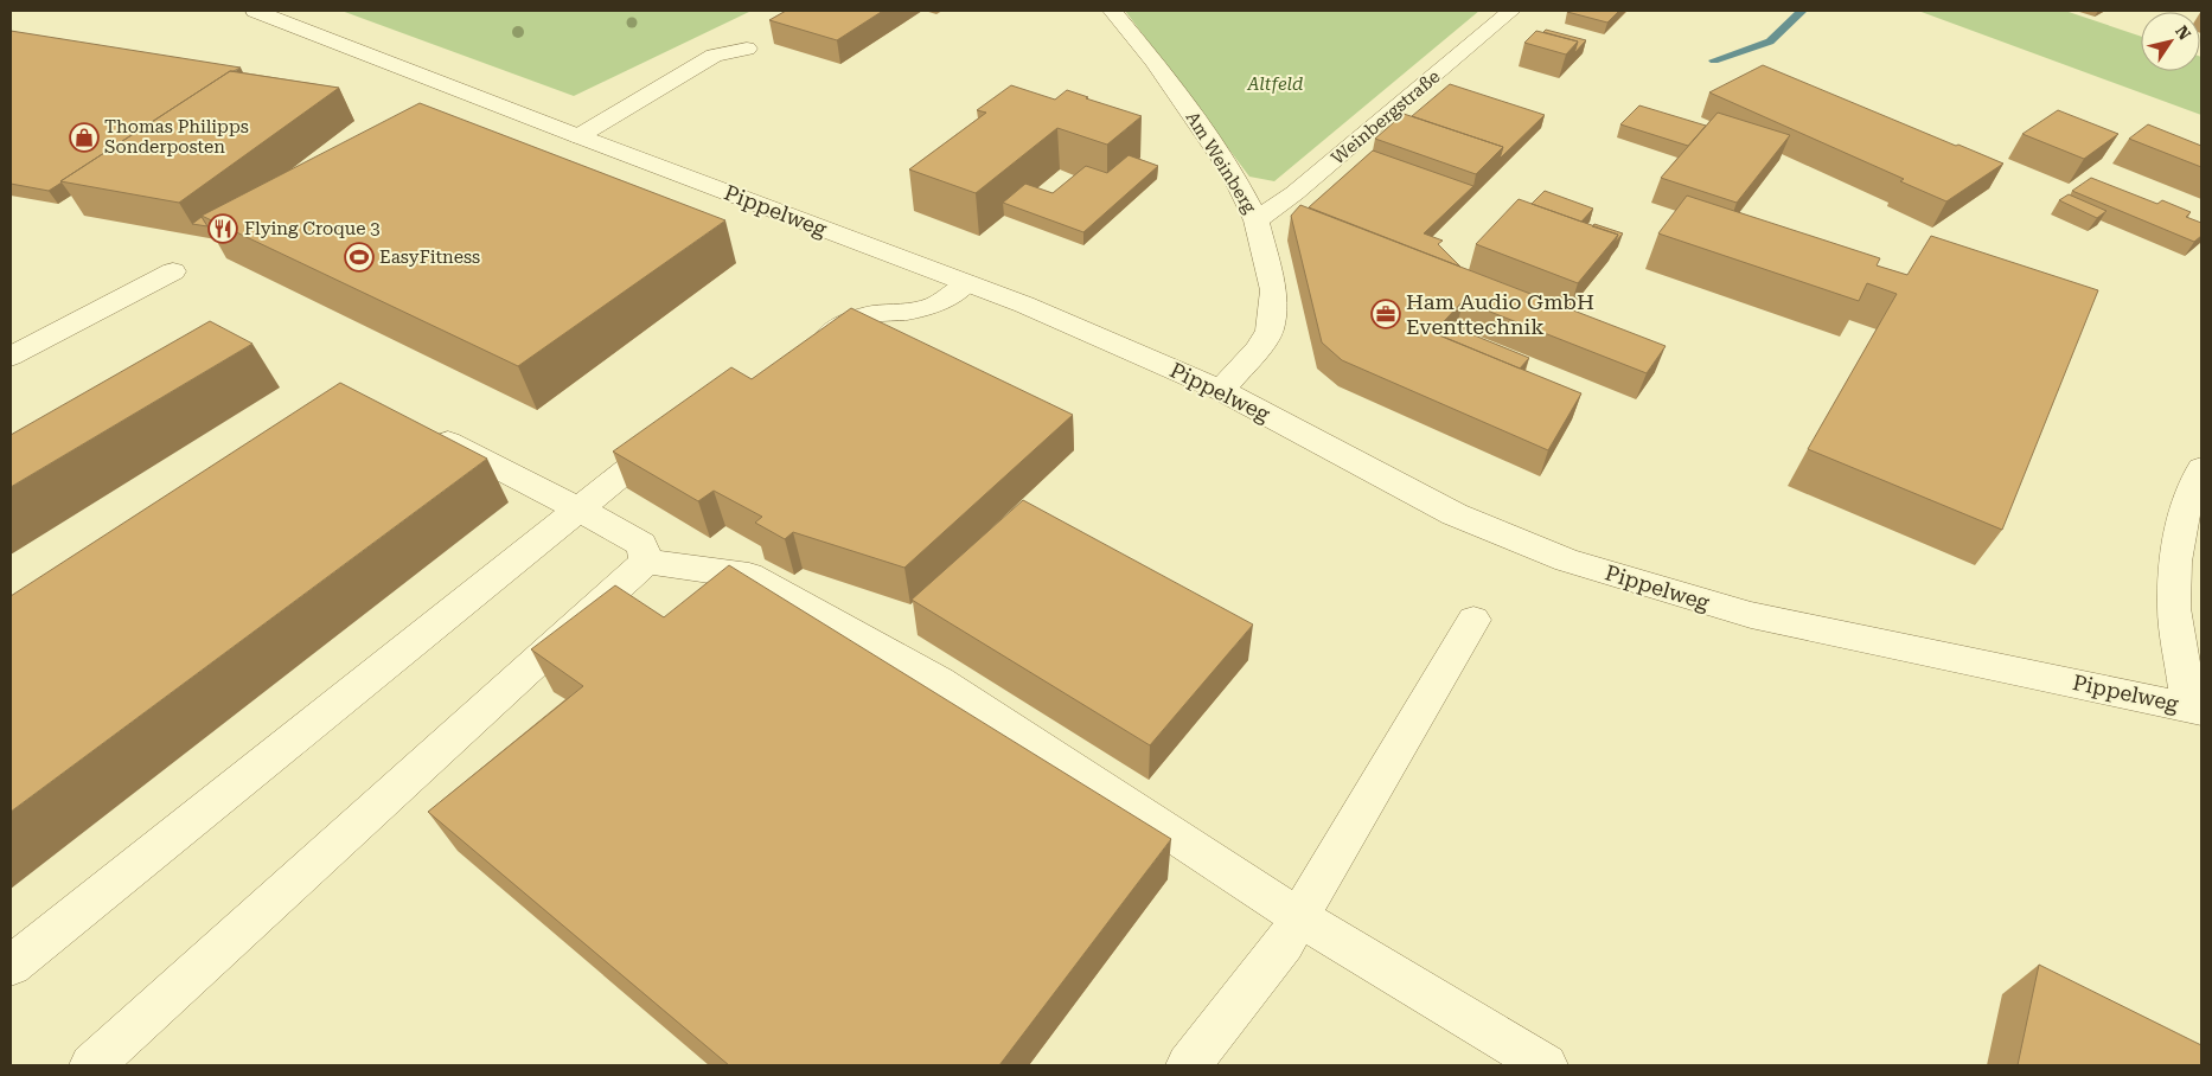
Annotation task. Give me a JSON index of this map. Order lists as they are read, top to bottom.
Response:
{
  "streets": {
    "street": ["Weinbergstraße", "Am Weinberg", "Pippelweg"]
  },
  "crossings": [
    ["Weinbergstraße", "Am Weinberg"],
    ["Am Weinberg", "Pippelweg"]
  ],
  "parks": ["Altfeld"],
  "places": {
    "shop": ["Thomas Philipps Sonderposten"],
    "restaurant": ["Flying Croque 3"],
    "sports": ["EasyFitness"],
    "office": ["Ham Audio GmbH Eventtechnik"]
  },
  "north": "top right"
}
